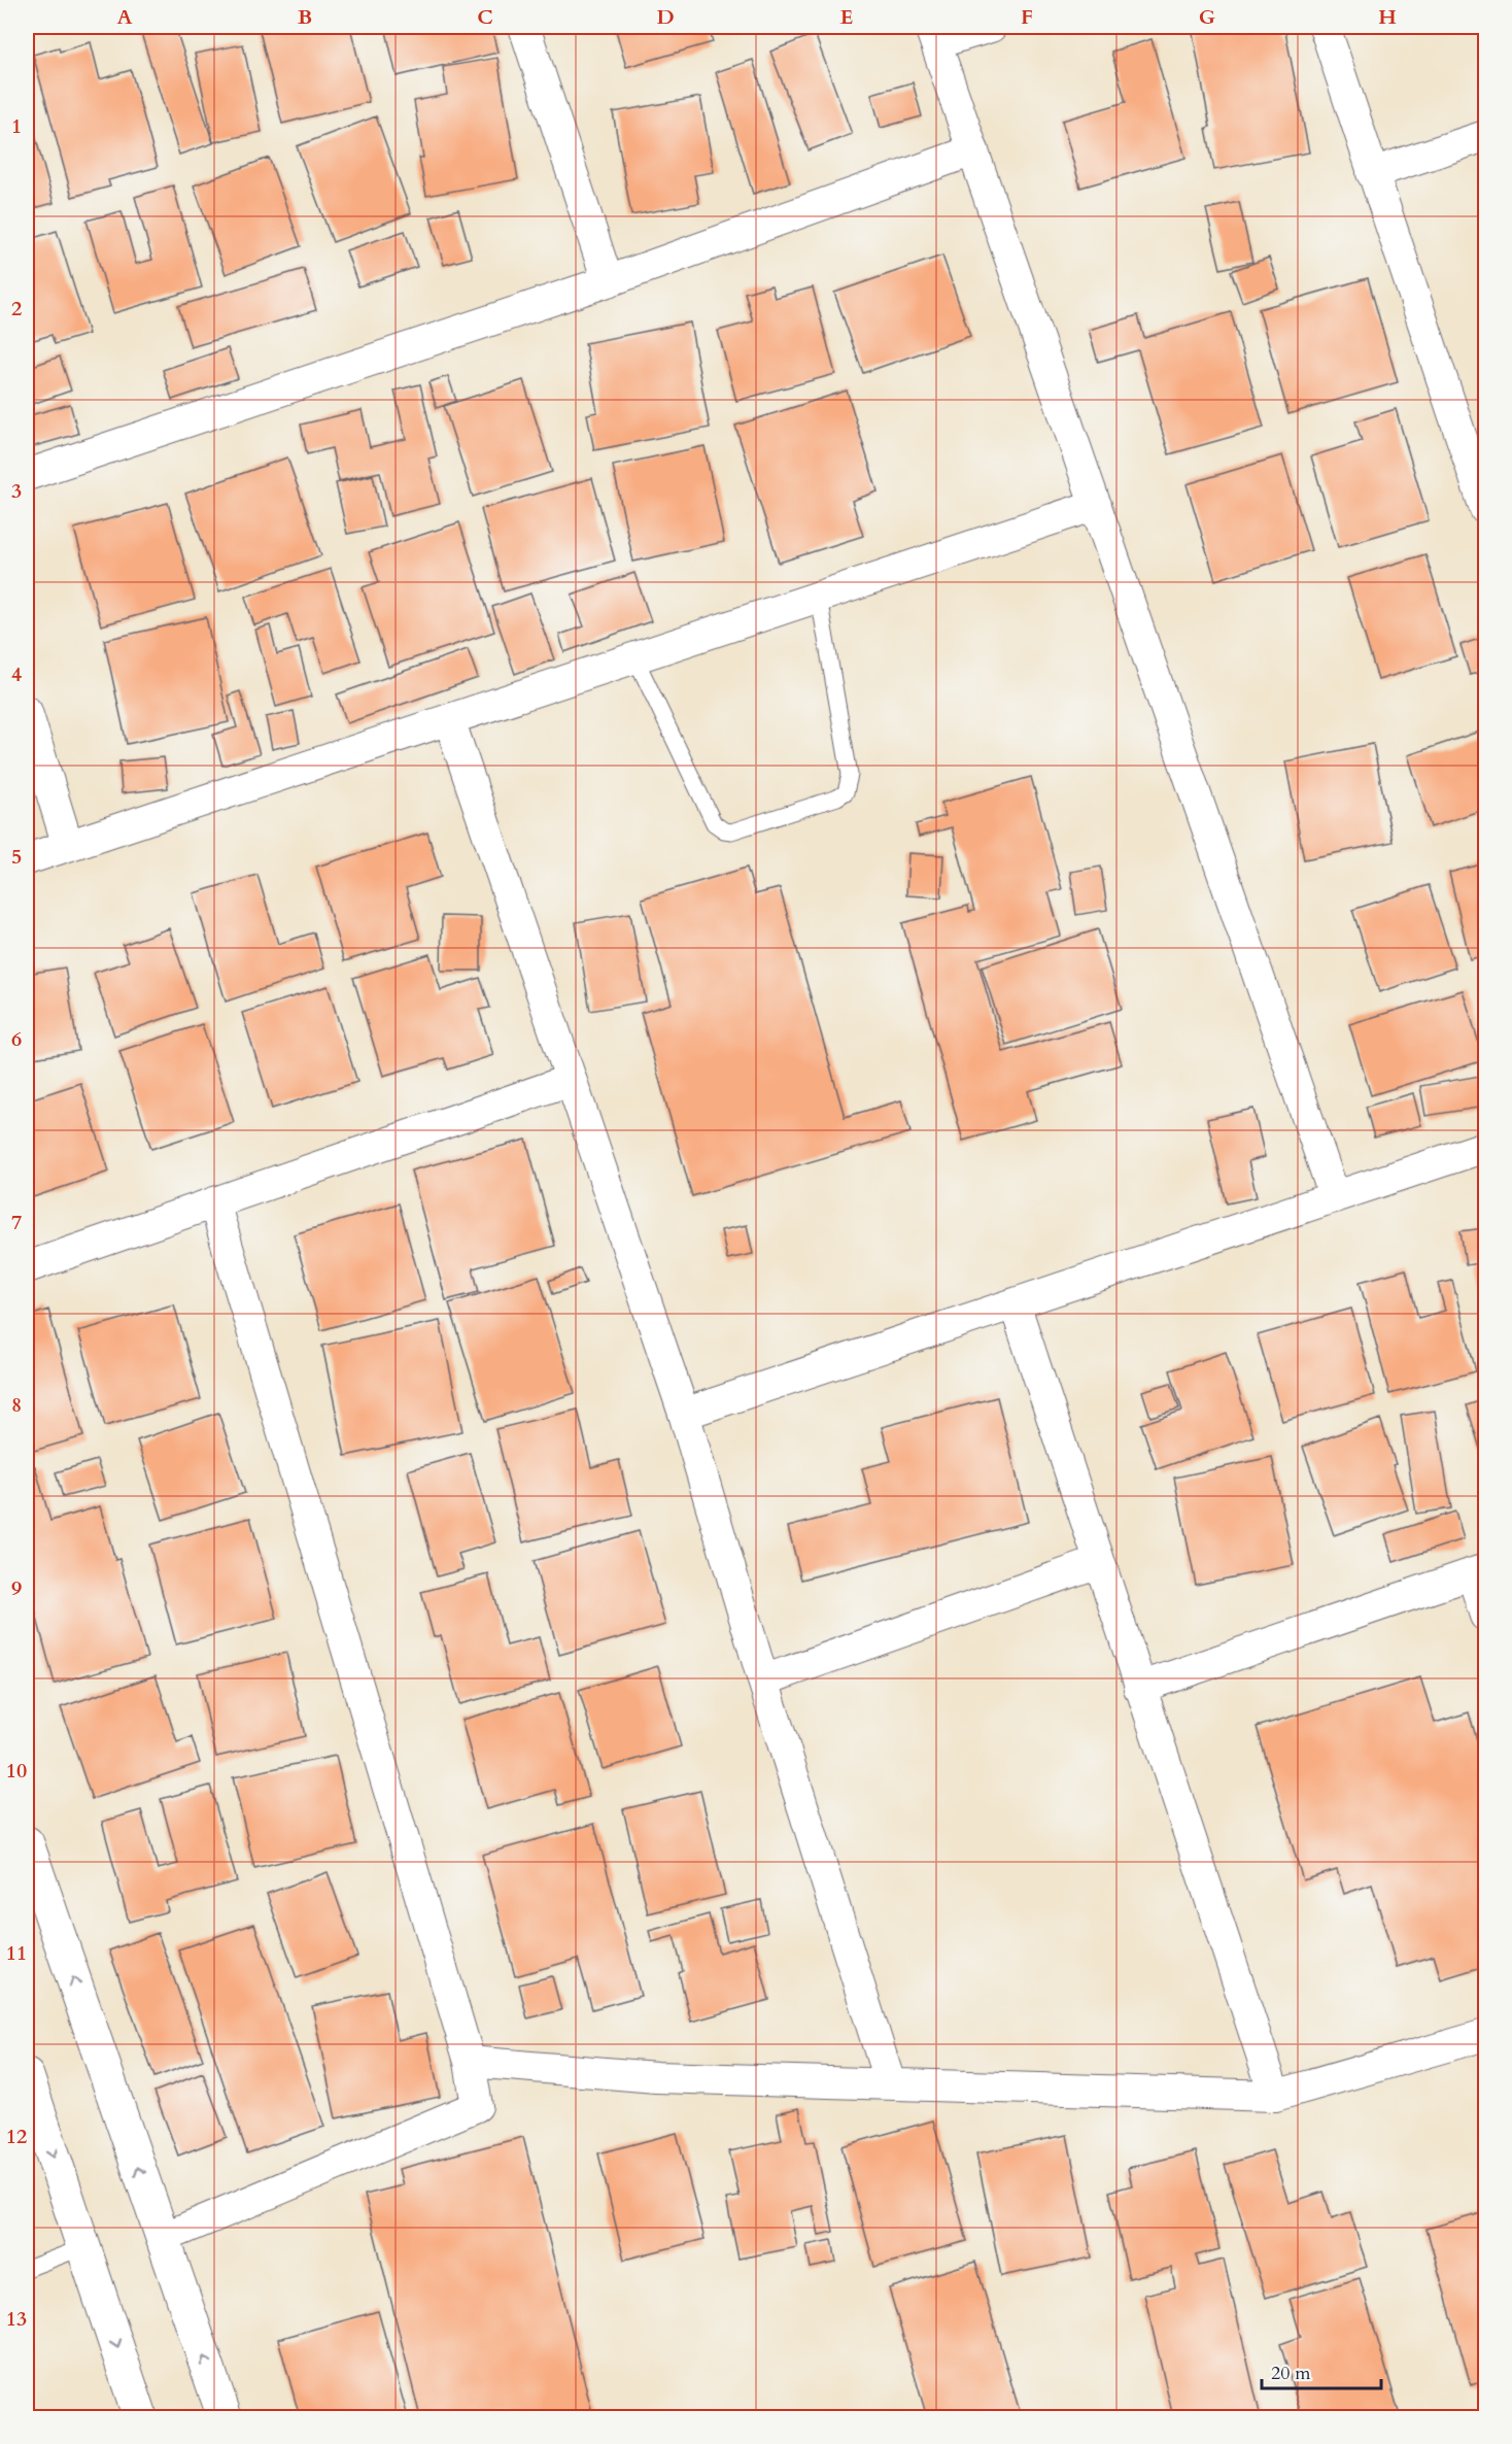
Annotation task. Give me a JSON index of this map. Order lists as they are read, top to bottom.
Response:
{
  "scale_bar": "20 m",
  "grid": {
    "columns": [
      "A",
      "B",
      "C",
      "D",
      "E",
      "F",
      "G",
      "H"
    ],
    "rows": [
      "1",
      "2",
      "3",
      "4",
      "5",
      "6",
      "7",
      "8",
      "9",
      "10",
      "11",
      "12",
      "13"
    ]
  }
}
